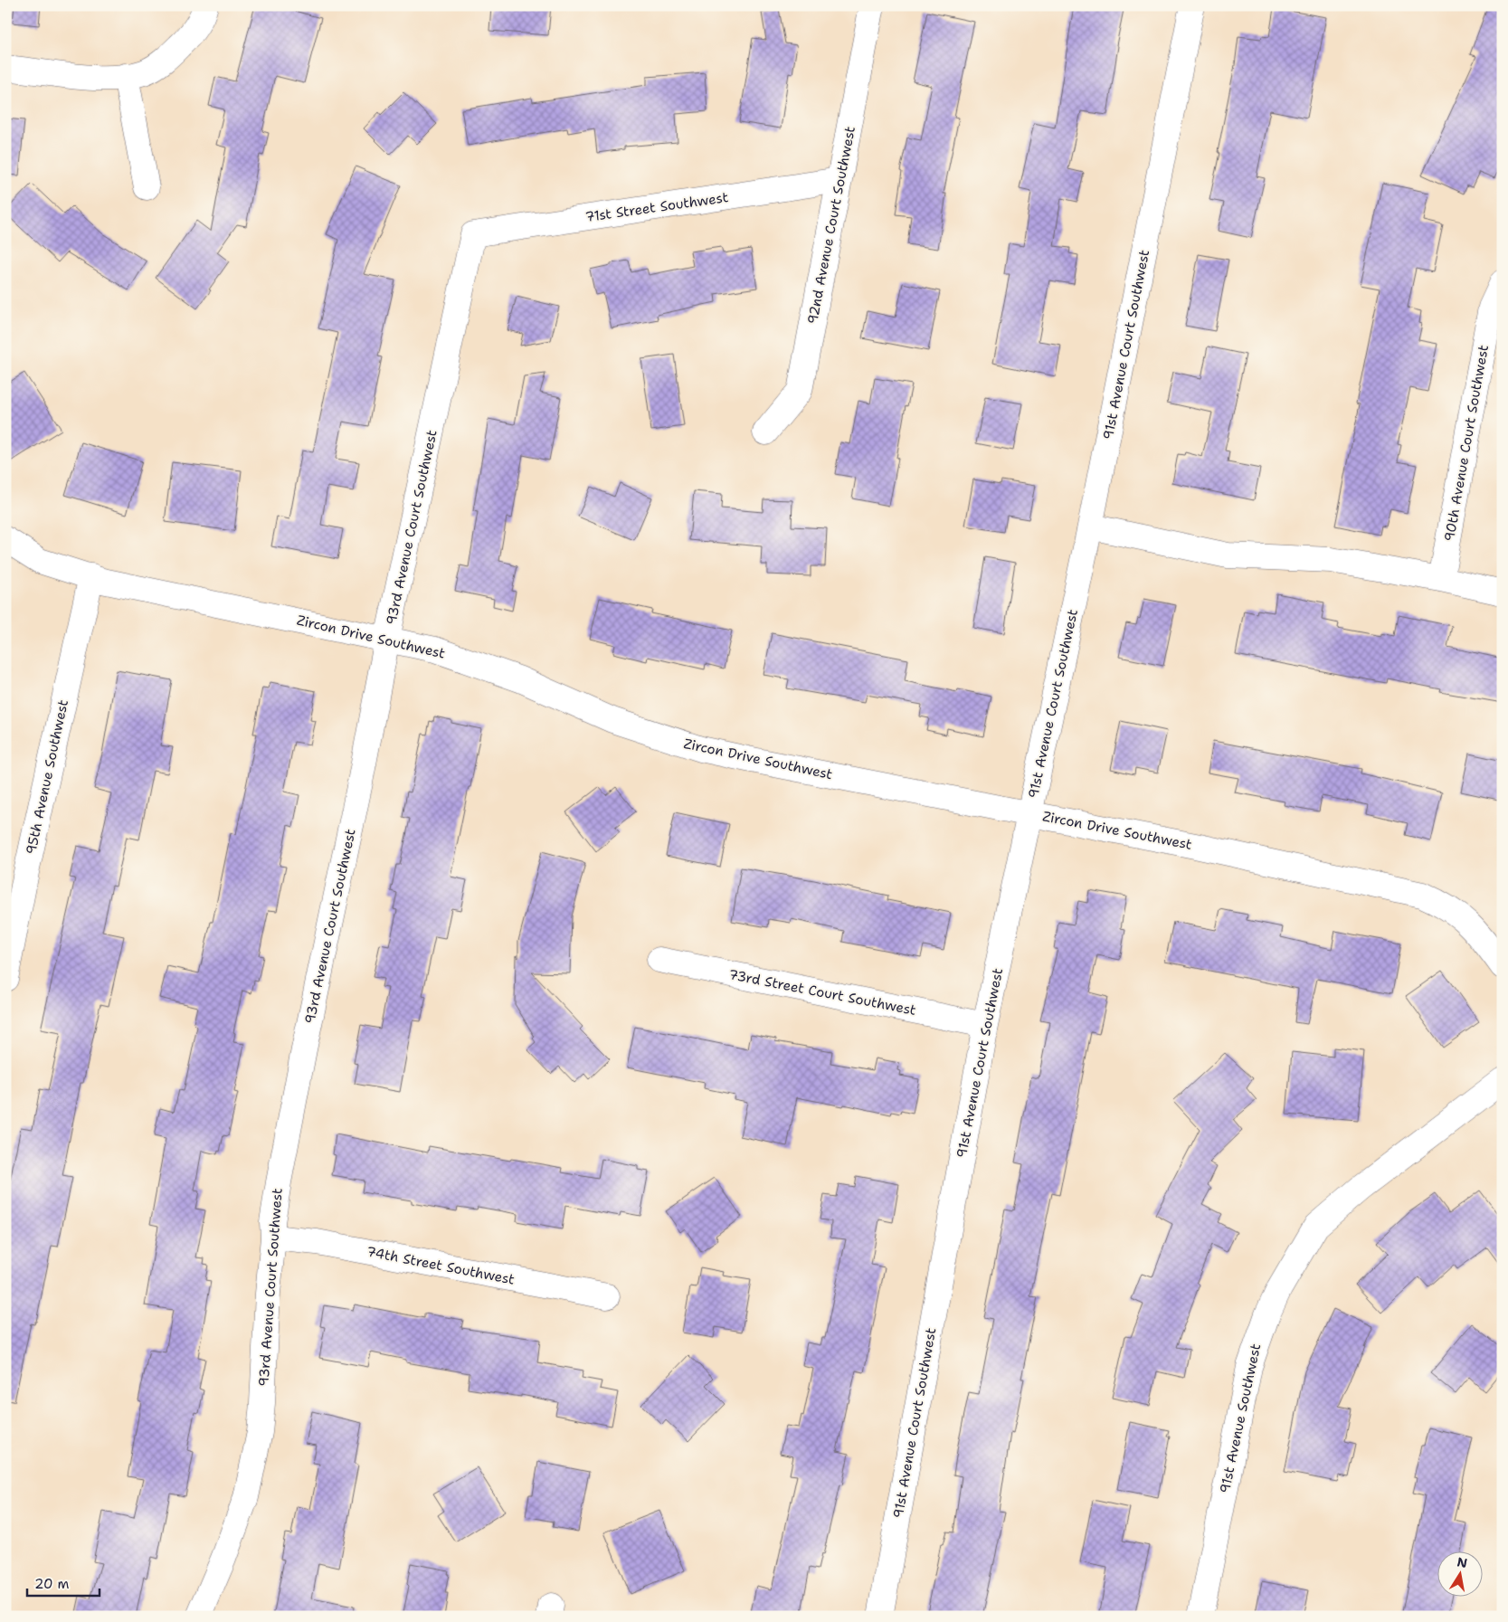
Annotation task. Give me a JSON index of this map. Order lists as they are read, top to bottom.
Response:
{
  "streets": {
    "street": [
      "71st Street Southwest",
      "92nd Avenue Court Southwest",
      "91st Avenue Court Southwest",
      "90th Avenue Court Southwest",
      "93rd Avenue Court Southwest",
      "Zircon Drive Southwest",
      "95th Avenue Southwest",
      "73rd Street Court Southwest",
      "74th Street Southwest",
      "91st Avenue Southwest"
    ]
  },
  "crossings": [
    ["71st Street Southwest", "92nd Avenue Court Southwest"],
    ["71st Street Southwest", "93rd Avenue Court Southwest"],
    ["91st Avenue Court Southwest", "Zircon Drive Southwest"],
    ["91st Avenue Court Southwest", "73rd Street Court Southwest"],
    ["93rd Avenue Court Southwest", "Zircon Drive Southwest"],
    ["93rd Avenue Court Southwest", "74th Street Southwest"],
    ["Zircon Drive Southwest", "95th Avenue Southwest"]
  ],
  "scale_bar": "20 m",
  "north": "top"
}
